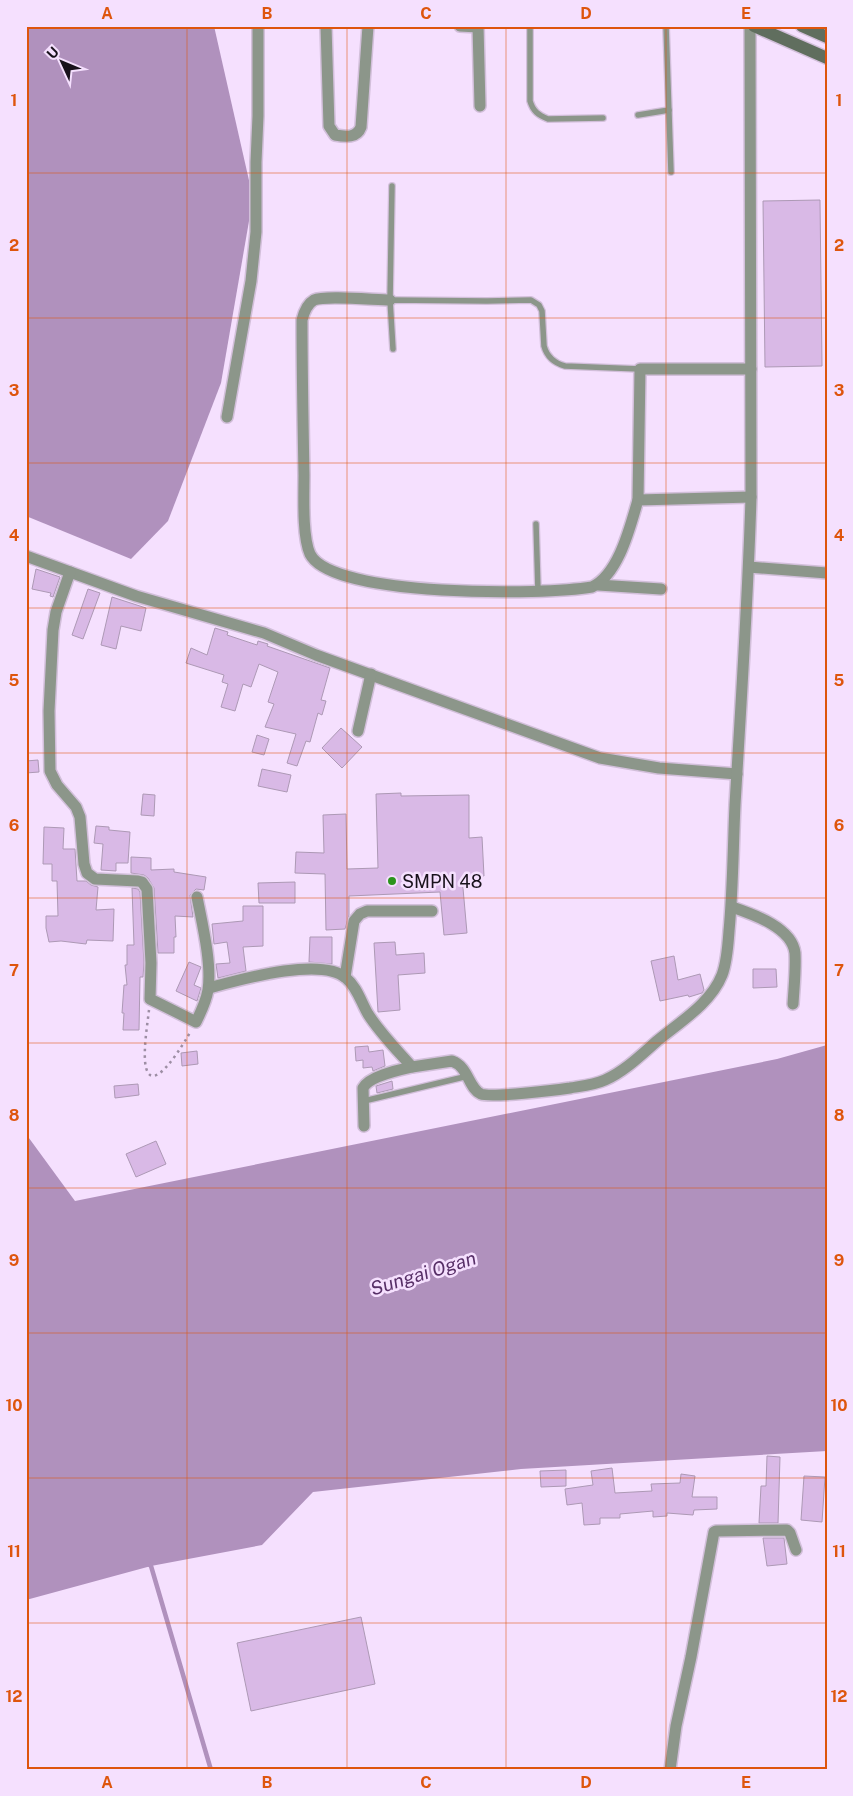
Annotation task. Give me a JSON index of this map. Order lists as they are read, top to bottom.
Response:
{
  "water": ["Sungai Ogan"],
  "places": ["SMPN 48"],
  "north": "top left",
  "grid": {
    "columns": [
      "A",
      "B",
      "C",
      "D",
      "E"
    ],
    "rows": [
      "1",
      "2",
      "3",
      "4",
      "5",
      "6",
      "7",
      "8",
      "9",
      "10",
      "11",
      "12"
    ]
  }
}
